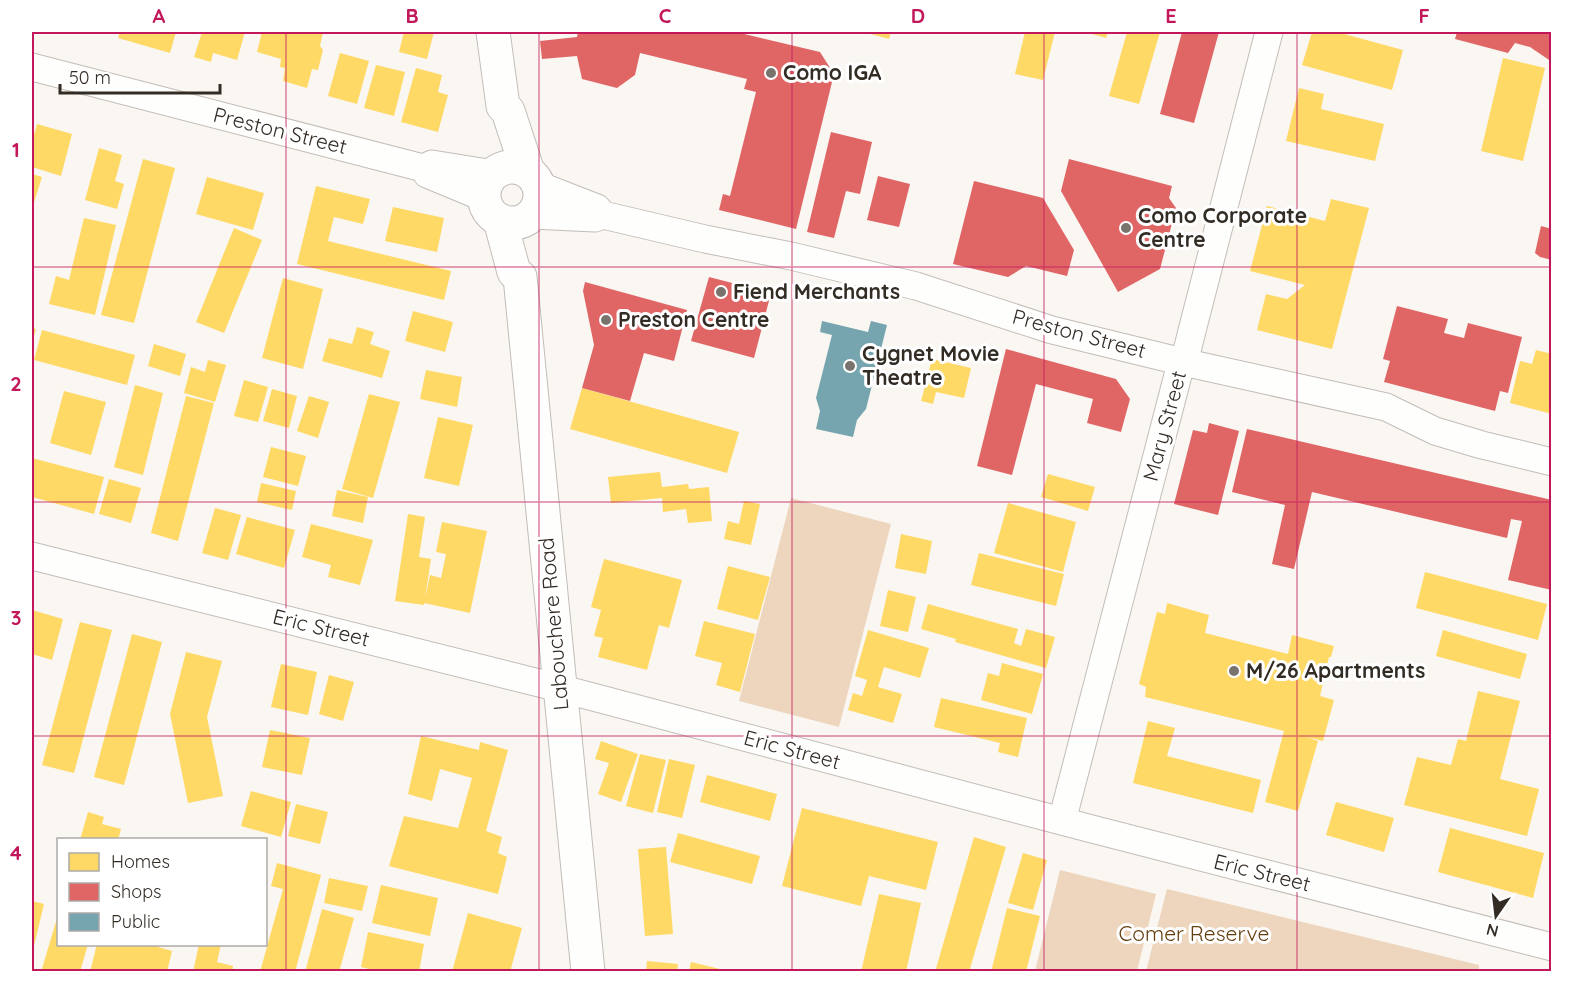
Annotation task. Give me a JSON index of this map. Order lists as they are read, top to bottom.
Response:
{
  "streets": {
    "main road": ["Labouchere Road"],
    "street": ["Preston Street", "Mary Street", "Eric Street"]
  },
  "crossings": [
    ["Preston Street", "Mary Street"],
    ["Preston Street", "Labouchere Road"],
    ["Mary Street", "Eric Street"],
    ["Labouchere Road", "Eric Street"]
  ],
  "parks": ["Comer Reserve"],
  "places": [
    "Como IGA",
    "Como Corporate Centre",
    "Fiend Merchants",
    "Preston Centre",
    "Cygnet Movie Theatre",
    "M/26 Apartments"
  ],
  "legend": ["Homes", "Shops", "Public"],
  "scale_bar": "50 m",
  "north": "bottom",
  "grid": {
    "columns": [
      "A",
      "B",
      "C",
      "D",
      "E",
      "F"
    ],
    "rows": [
      "1",
      "2",
      "3",
      "4"
    ]
  }
}
